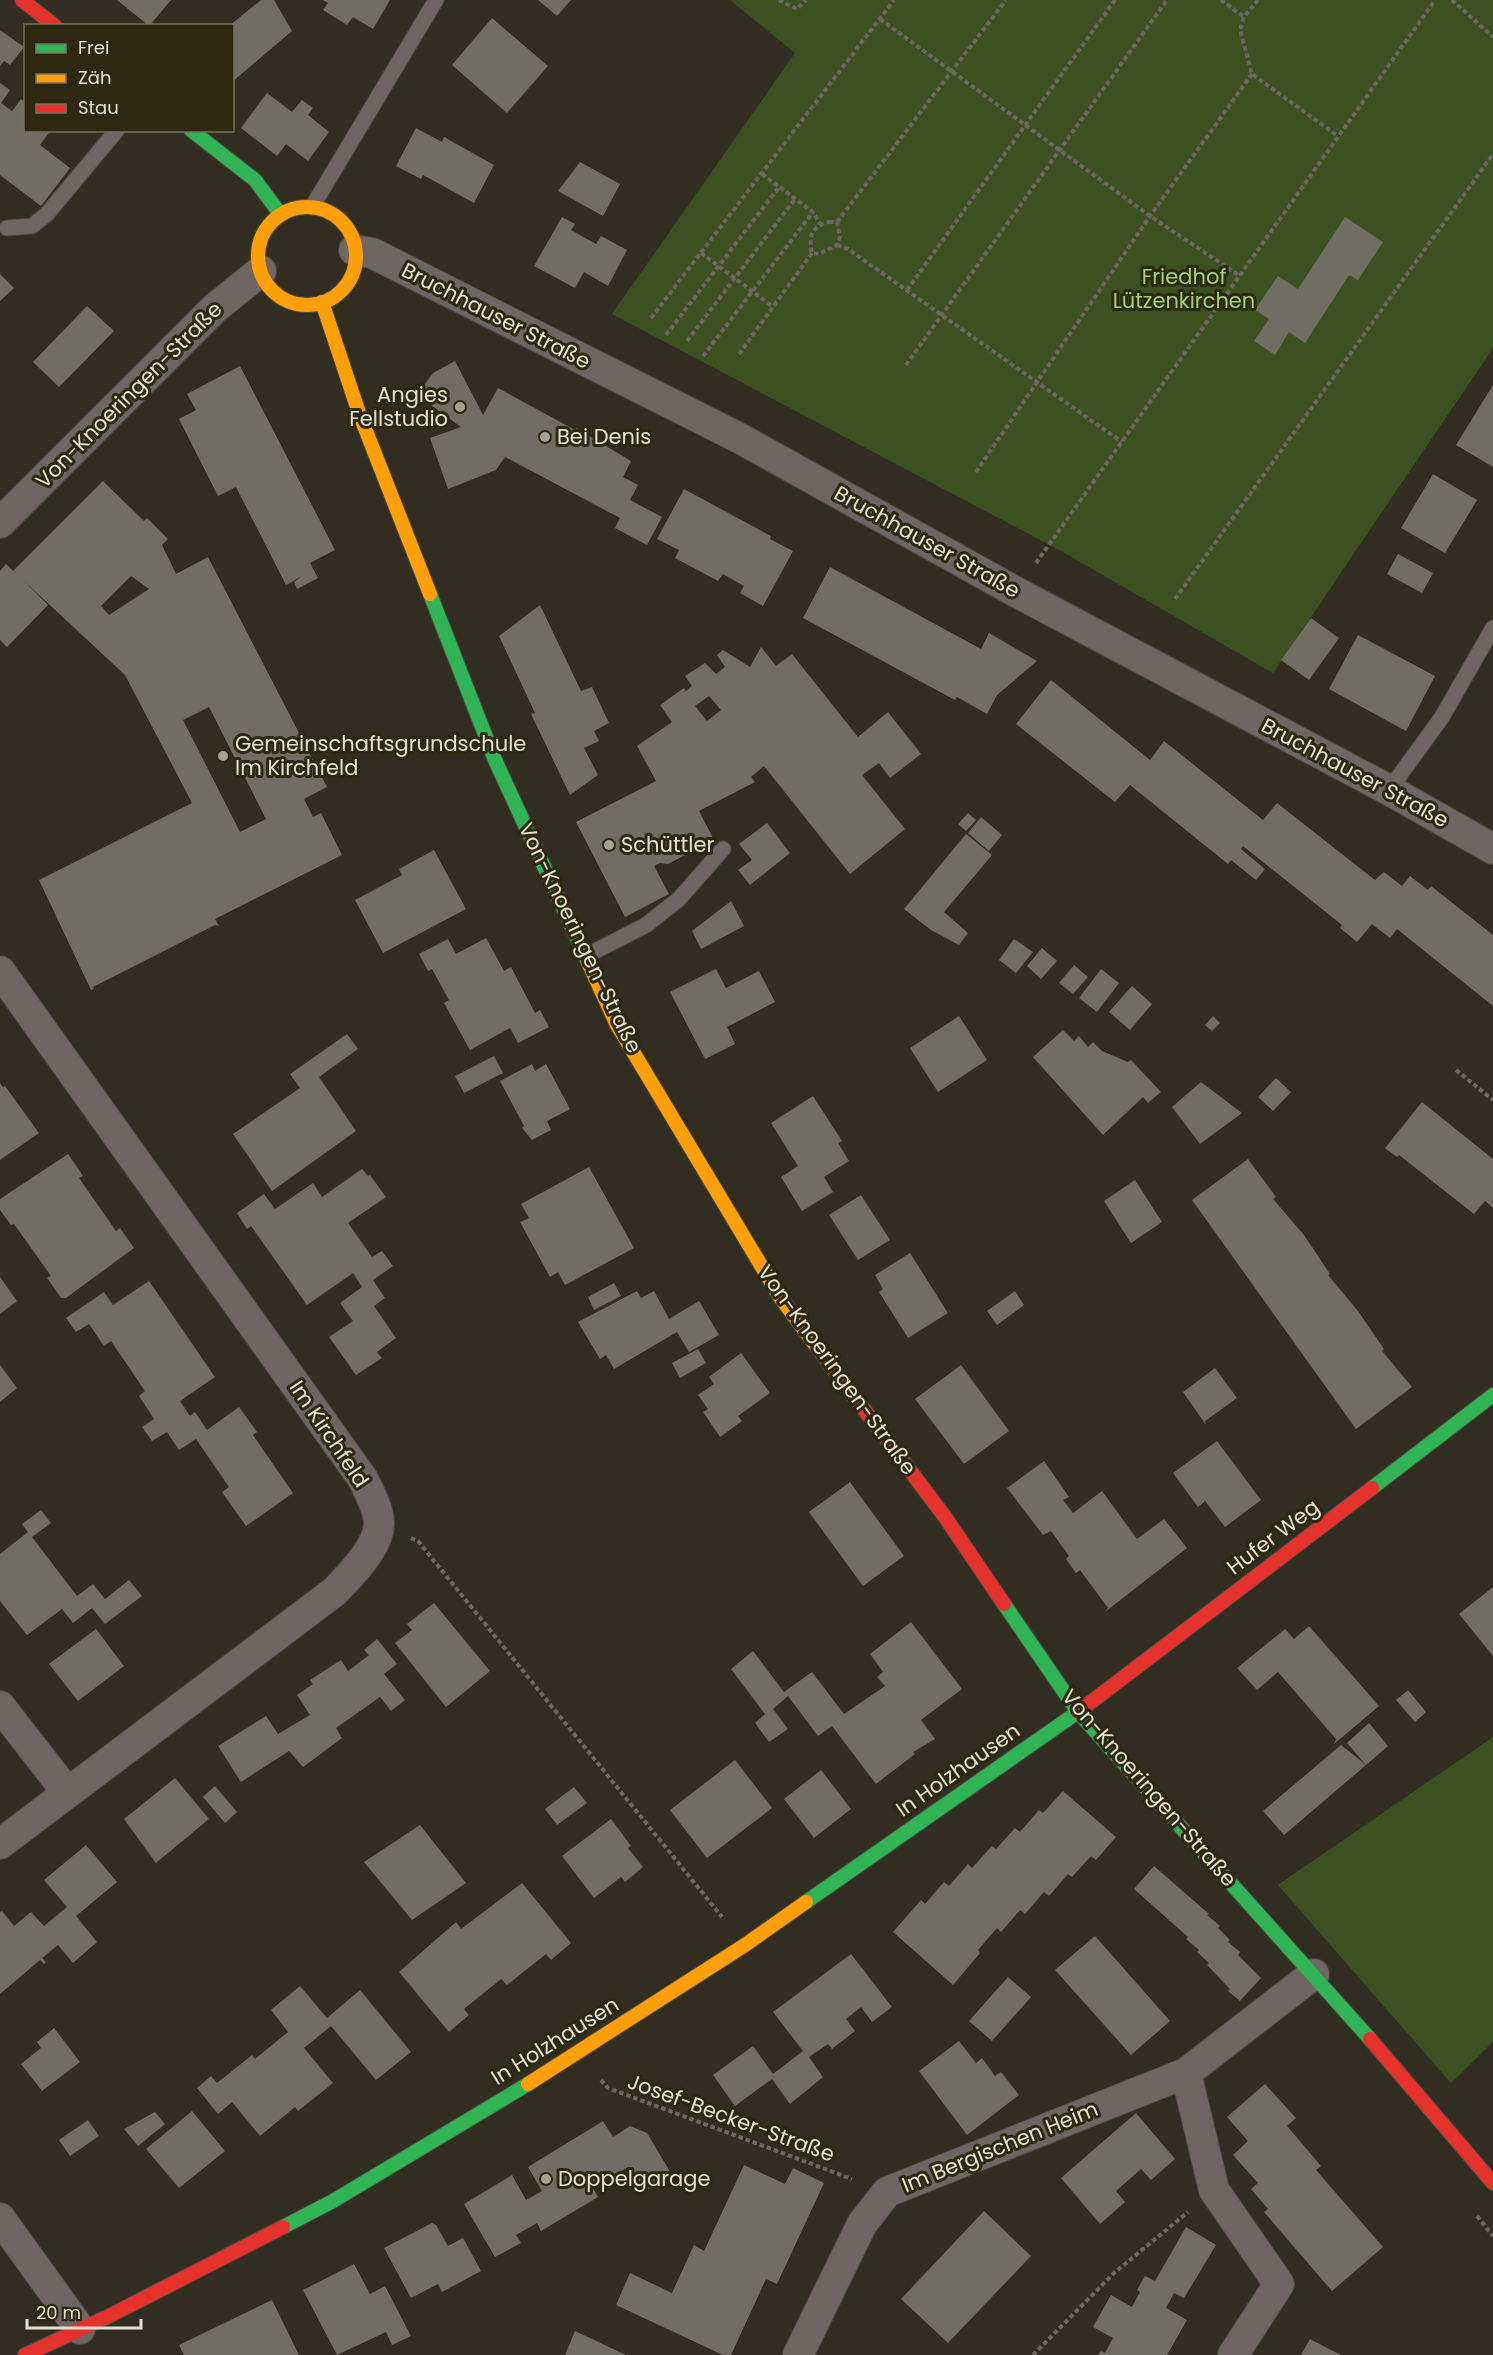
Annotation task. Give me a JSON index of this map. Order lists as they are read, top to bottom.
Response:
{
  "streets": {
    "main road": ["Von-Knoeringen-Straße", "Hufer Weg", "In Holzhausen"],
    "street": ["Bruchhauser Straße", "Im Kirchfeld", "Im Bergischen Heim"],
    "path": ["Josef-Becker-Straße"]
  },
  "crossings": [
    ["Bruchhauser Straße", "Von-Knoeringen-Straße"],
    ["Von-Knoeringen-Straße", "Hufer Weg"],
    ["Von-Knoeringen-Straße", "In Holzhausen"],
    ["Von-Knoeringen-Straße", "Im Bergischen Heim"],
    ["Hufer Weg", "In Holzhausen"],
    ["In Holzhausen", "Josef-Becker-Straße"],
    ["Josef-Becker-Straße", "Im Bergischen Heim"]
  ],
  "parks": ["Friedhof Lützenkirchen"],
  "places": [
    "Angies Fellstudio",
    "Bei Denis",
    "Gemeinschaftsgrundschule Im Kirchfeld",
    "Schüttler",
    "Doppelgarage"
  ],
  "legend": ["Frei", "Zäh", "Stau"],
  "scale_bar": "20 m"
}
